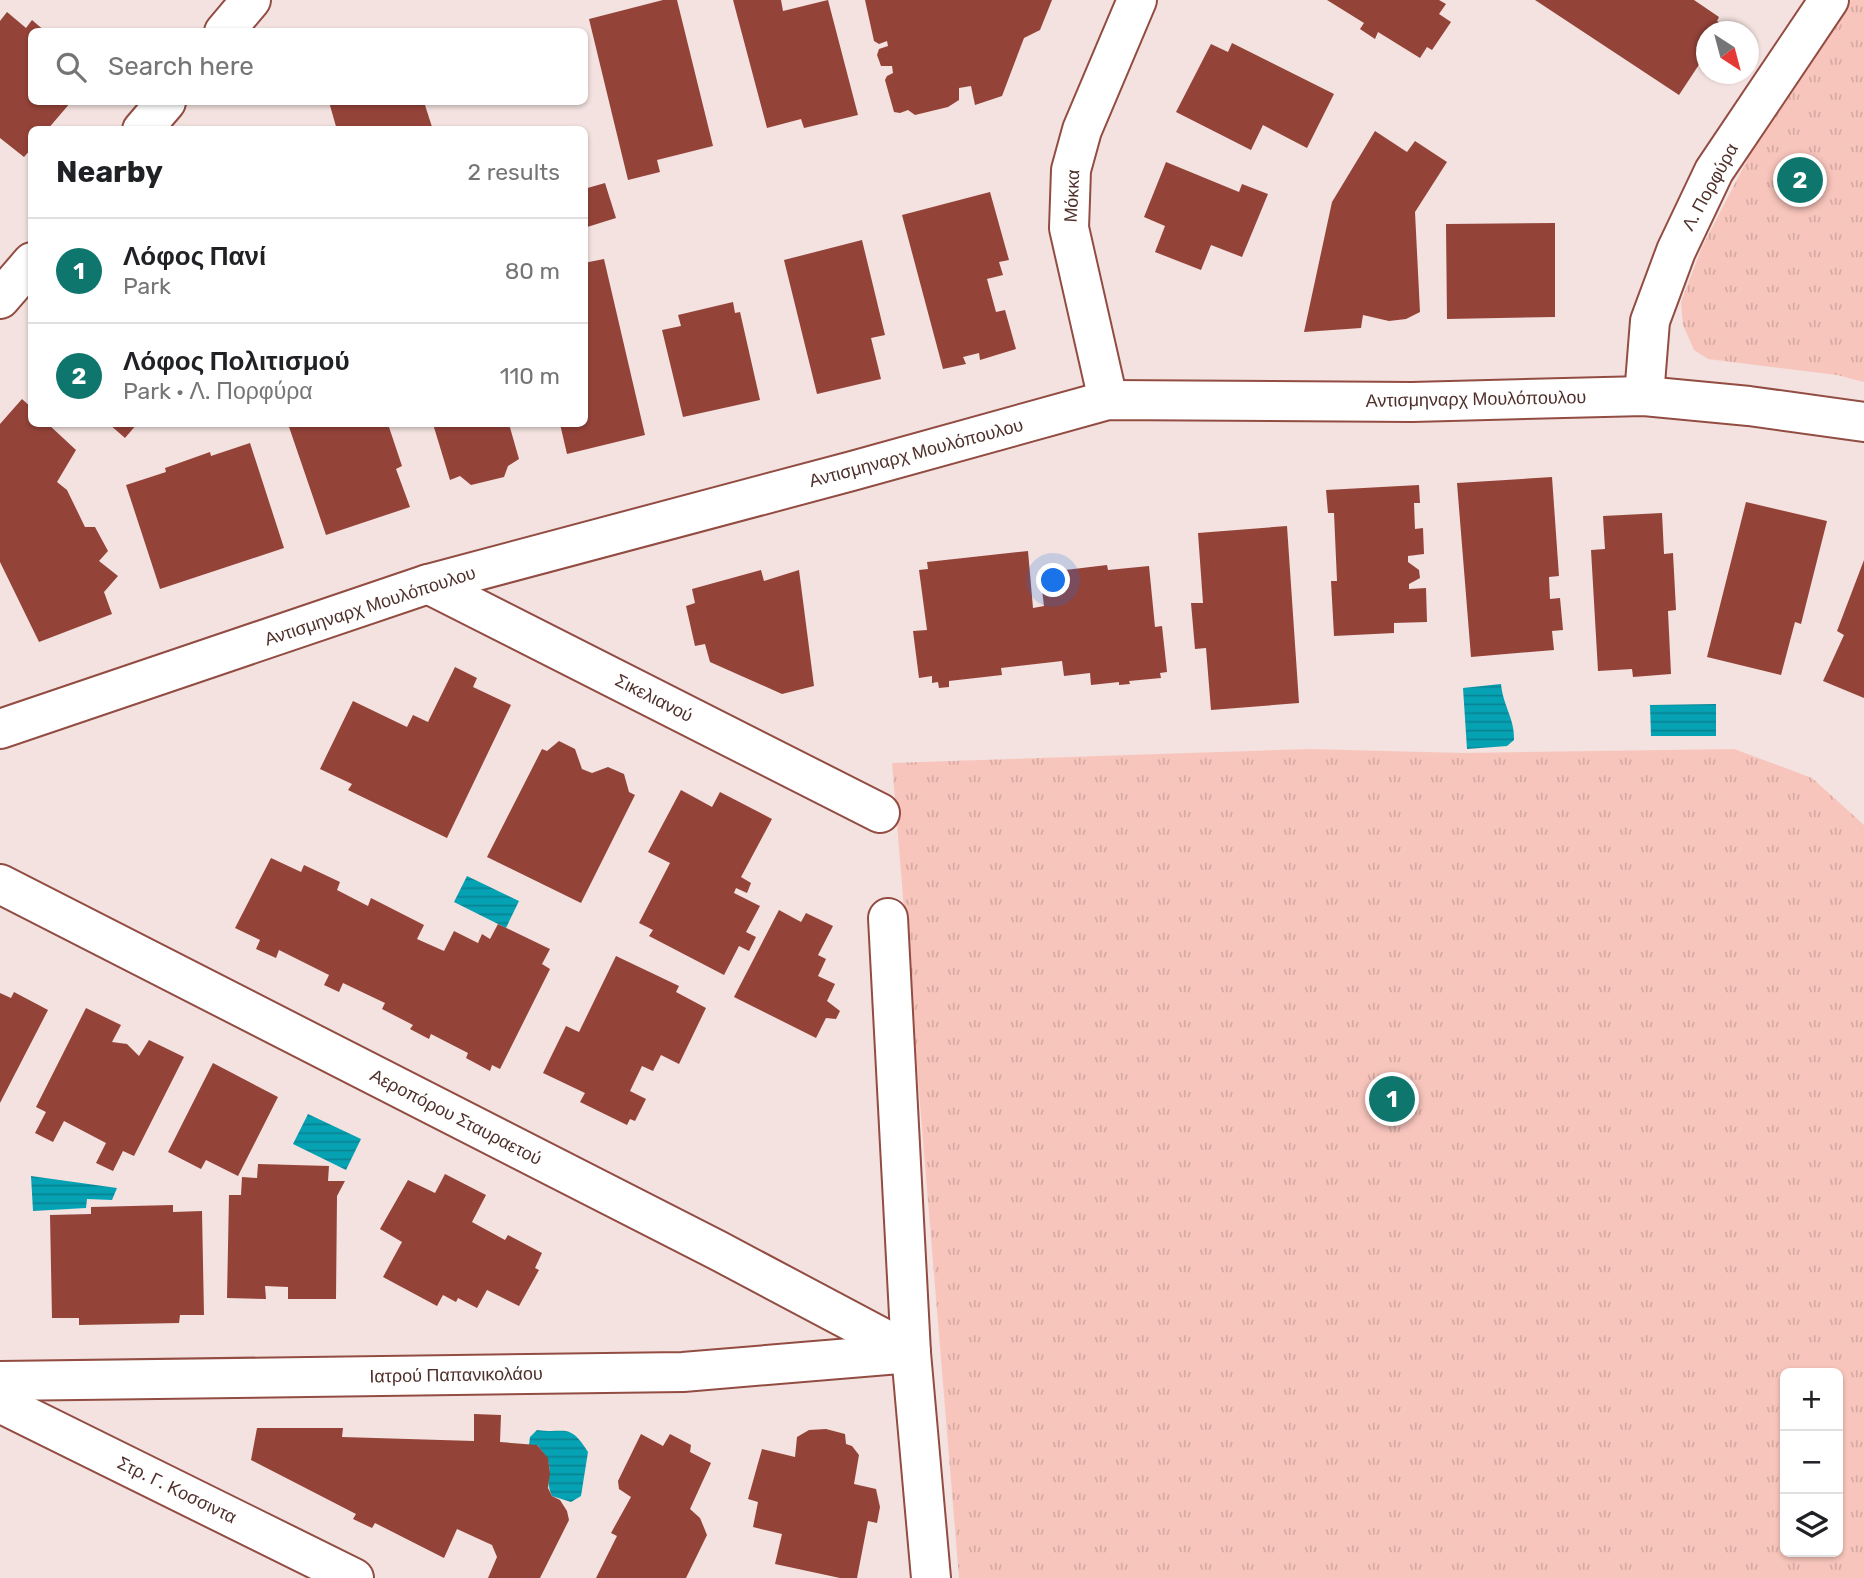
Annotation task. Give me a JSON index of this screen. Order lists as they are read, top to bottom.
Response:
{
  "streets": {
    "street": [
      "Λ. Πορφύρα",
      "Μόκκα",
      "Αντισμηναρχ Μουλόπουλου",
      "Σικελιανού",
      "Αεροπόρου Σταυραετού",
      "Ιατρού Παπανικολάου",
      "Στρ. Γ. Κοσσιντα"
    ]
  },
  "crossings": [
    ["Λ. Πορφύρα", "Αντισμηναρχ Μουλόπουλου"],
    ["Μόκκα", "Αντισμηναρχ Μουλόπουλου"],
    ["Αντισμηναρχ Μουλόπουλου", "Σικελιανού"],
    ["Αεροπόρου Σταυραετού", "Ιατρού Παπανικολάου"]
  ],
  "north": "bottom right",
  "page": {
    "search": "Search here",
    "heading": ["Nearby", "2 results"],
    "pins": ["2", "1"],
    "list": [
      {
        "mark": "1",
        "name": "Λόφος Πανί",
        "note": "Park",
        "value": "80 m"
      },
      {
        "mark": "2",
        "name": "Λόφος Πολιτισμού",
        "note": "Park · Λ. Πορφύρα",
        "value": "110 m"
      }
    ],
    "map_buttons": ["+", "−"]
  }
}
